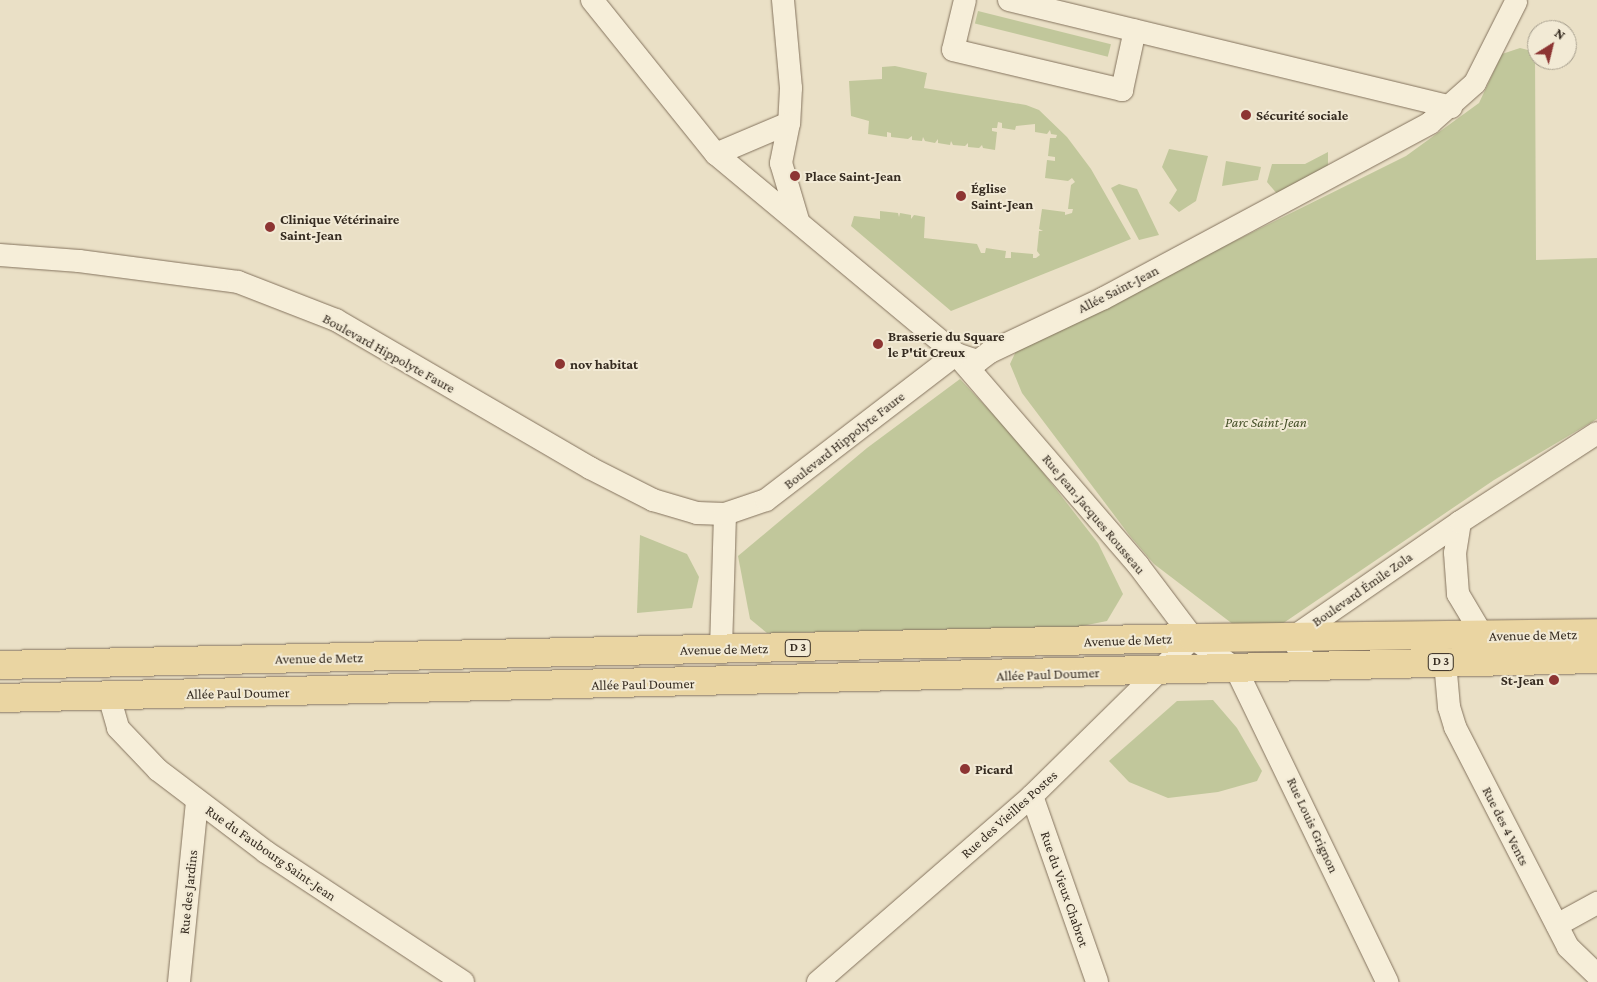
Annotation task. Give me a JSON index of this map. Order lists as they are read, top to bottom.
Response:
{
  "streets": {
    "main road": ["Avenue de Metz", "D 3", "Allée Paul Doumer"],
    "street": [
      "Allée Saint-Jean",
      "Boulevard Hippolyte Faure",
      "Rue Jean-Jacques Rousseau",
      "Boulevard Émile Zola",
      "Rue des Vieilles Postes",
      "Rue Louis Grignon",
      "Rue des 4 Vents",
      "Rue du Faubourg Saint-Jean",
      "Rue du Vieux Chabrot",
      "Rue des Jardins"
    ]
  },
  "crossings": [
    ["Allée Saint-Jean", "Boulevard Hippolyte Faure"],
    ["Allée Saint-Jean", "Rue Jean-Jacques Rousseau"],
    ["Boulevard Hippolyte Faure", "Rue Jean-Jacques Rousseau"],
    ["Rue Jean-Jacques Rousseau", "Avenue de Metz"],
    ["Rue Jean-Jacques Rousseau", "Allée Paul Doumer"],
    ["Rue Jean-Jacques Rousseau", "Rue des Vieilles Postes"],
    ["Rue Jean-Jacques Rousseau", "Rue Louis Grignon"],
    ["Boulevard Émile Zola", "Avenue de Metz"],
    ["Avenue de Metz", "Allée Paul Doumer"],
    ["Avenue de Metz", "Rue des Vieilles Postes"],
    ["Avenue de Metz", "Rue des 4 Vents"],
    ["Allée Paul Doumer", "Rue des Vieilles Postes"],
    ["Allée Paul Doumer", "Rue Louis Grignon"],
    ["Allée Paul Doumer", "Rue du Faubourg Saint-Jean"],
    ["Rue des Vieilles Postes", "Rue du Vieux Chabrot"],
    ["Rue du Faubourg Saint-Jean", "Rue des Jardins"]
  ],
  "parks": ["Parc Saint-Jean"],
  "places": [
    "Sécurité sociale",
    "Place Saint-Jean",
    "Église Saint-Jean",
    "Clinique Vétérinaire Saint-Jean",
    "Brasserie du Square le P'tit Creux",
    "nov habitat",
    "St-Jean",
    "Picard"
  ],
  "north": "top right"
}
